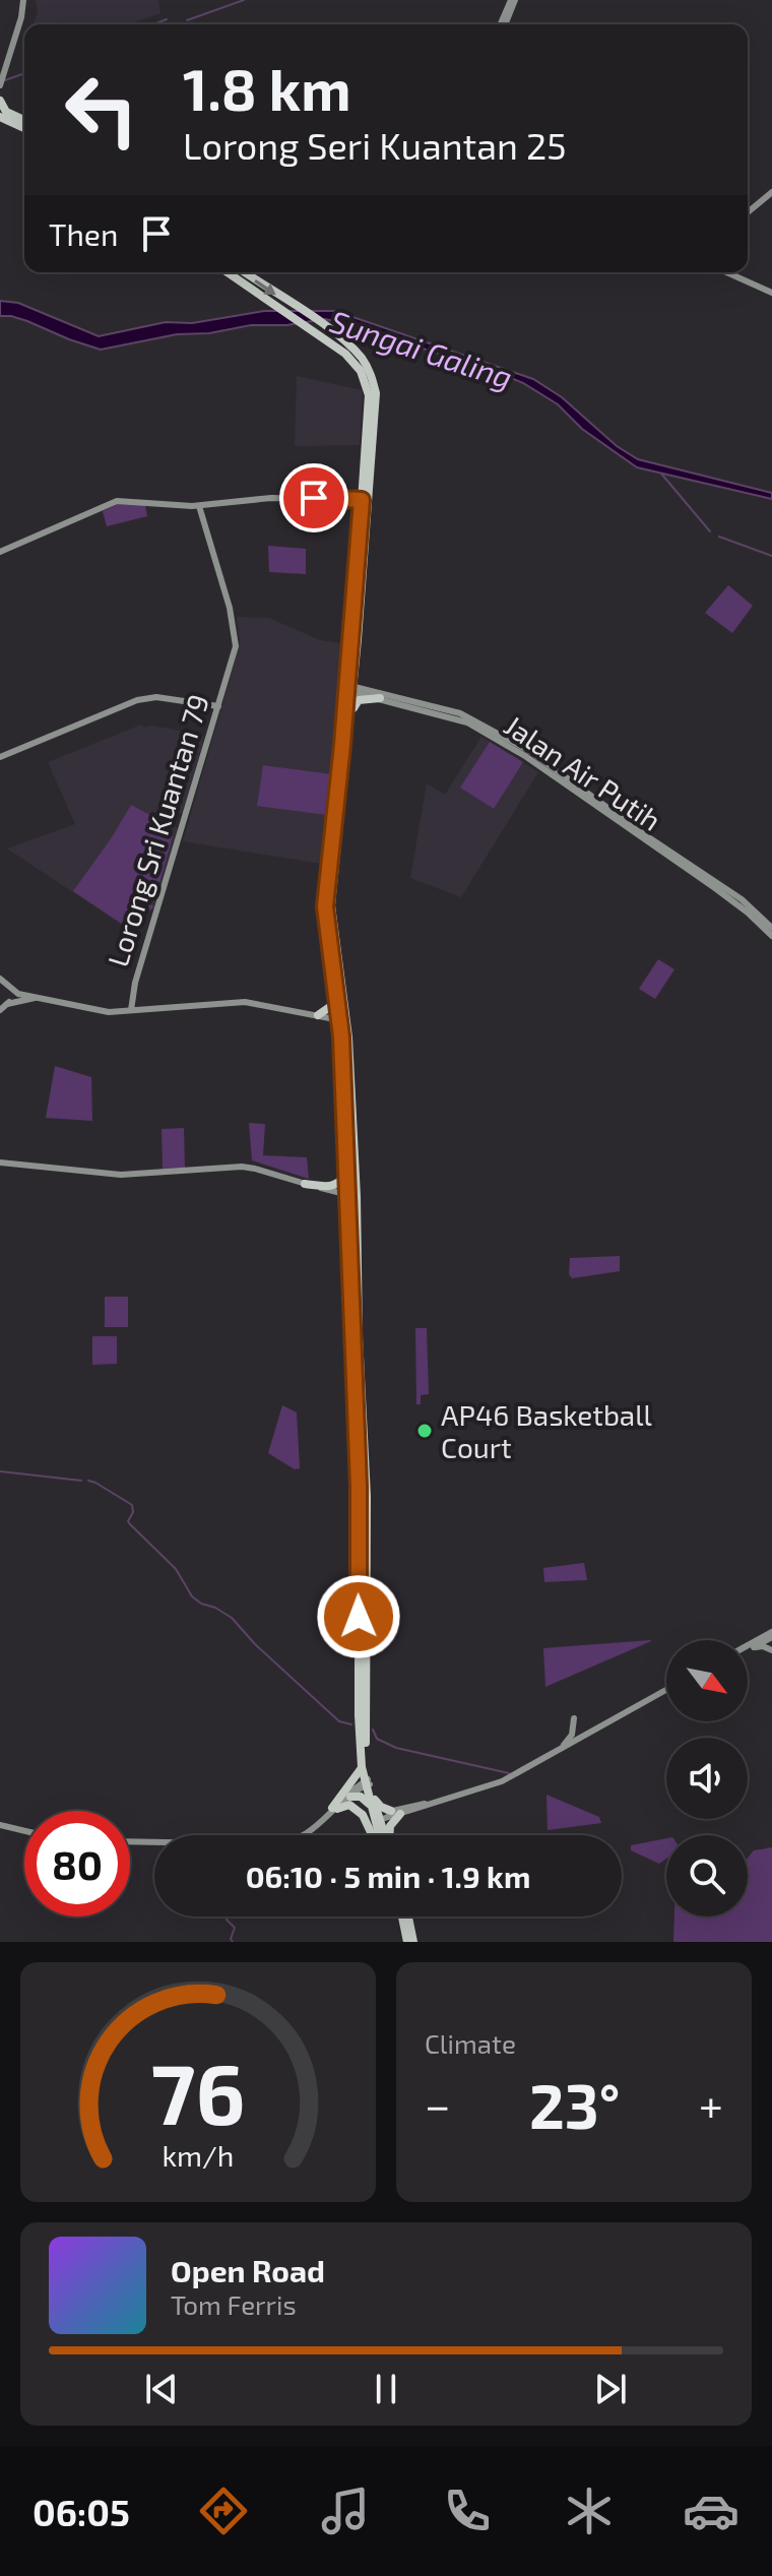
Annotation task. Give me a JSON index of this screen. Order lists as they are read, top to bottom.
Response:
{
  "streets": {
    "street": ["Jalan Air Putih", "Lorong Sri Kuantan 79"]
  },
  "water": ["Sungai Galing"],
  "places": ["AP46 Basketball Court"],
  "north": "bottom right",
  "page": {
    "turn": ["1.8 km", "Lorong Seri Kuantan 25"],
    "then": "Then",
    "limit": "80",
    "trip": "06:10 · 5 min · 1.9 km",
    "tile": "Climate",
    "heat": ["−", "23°", "+"],
    "song": ["Open Road", "Tom Ferris"],
    "tabs": "06:05",
    "gauge": ["76", "km/h"]
  }
}
